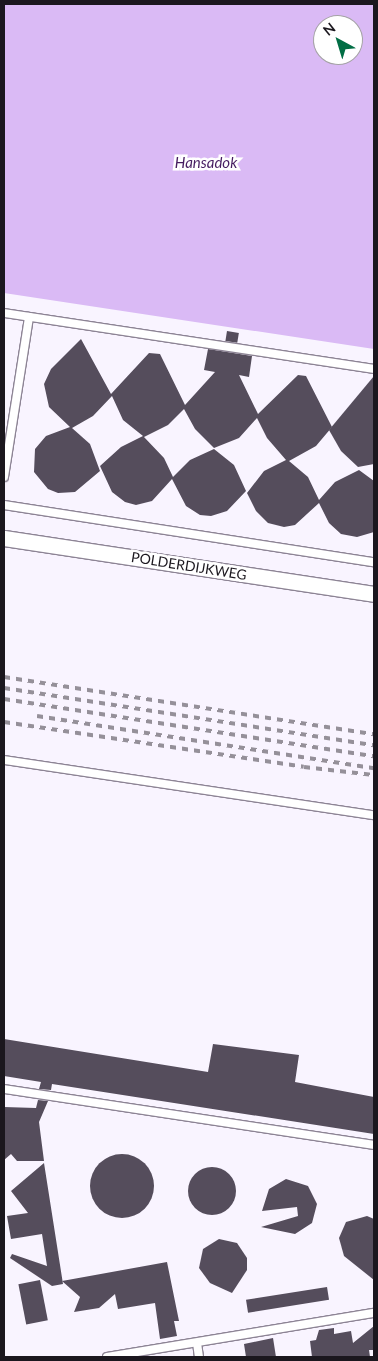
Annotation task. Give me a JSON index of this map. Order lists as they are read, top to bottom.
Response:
{
  "streets": {
    "street": ["POLDERDIJKWEG"]
  },
  "water": ["Hansadok"],
  "north": "top left"
}
